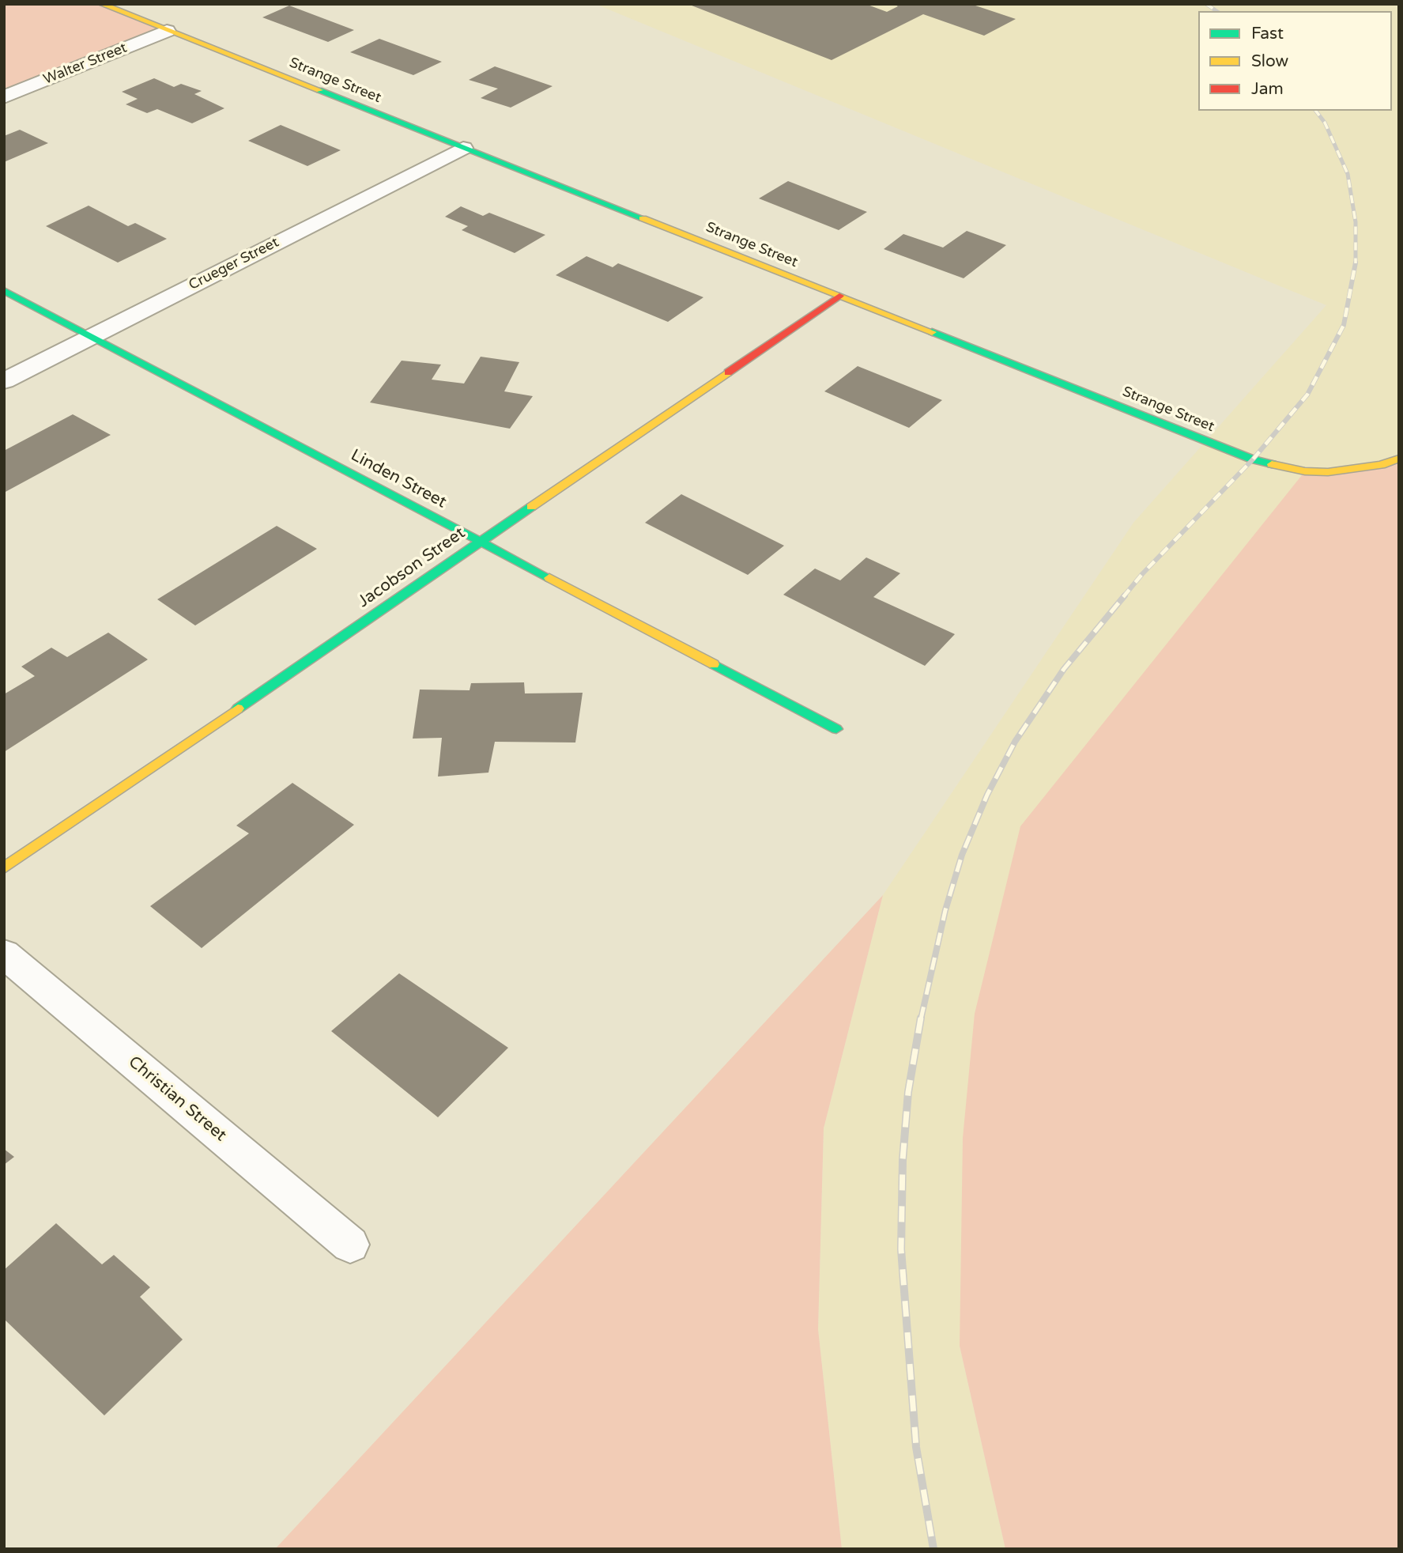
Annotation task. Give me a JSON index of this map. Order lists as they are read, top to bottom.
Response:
{
  "streets": {
    "street": [
      "Walter Street",
      "Strange Street",
      "Crueger Street",
      "Linden Street",
      "Jacobson Street",
      "Christian Street"
    ]
  },
  "crossings": [
    ["Walter Street", "Strange Street"],
    ["Strange Street", "Crueger Street"],
    ["Strange Street", "Jacobson Street"],
    ["Crueger Street", "Linden Street"],
    ["Linden Street", "Jacobson Street"]
  ],
  "legend": ["Fast", "Slow", "Jam"]
}
